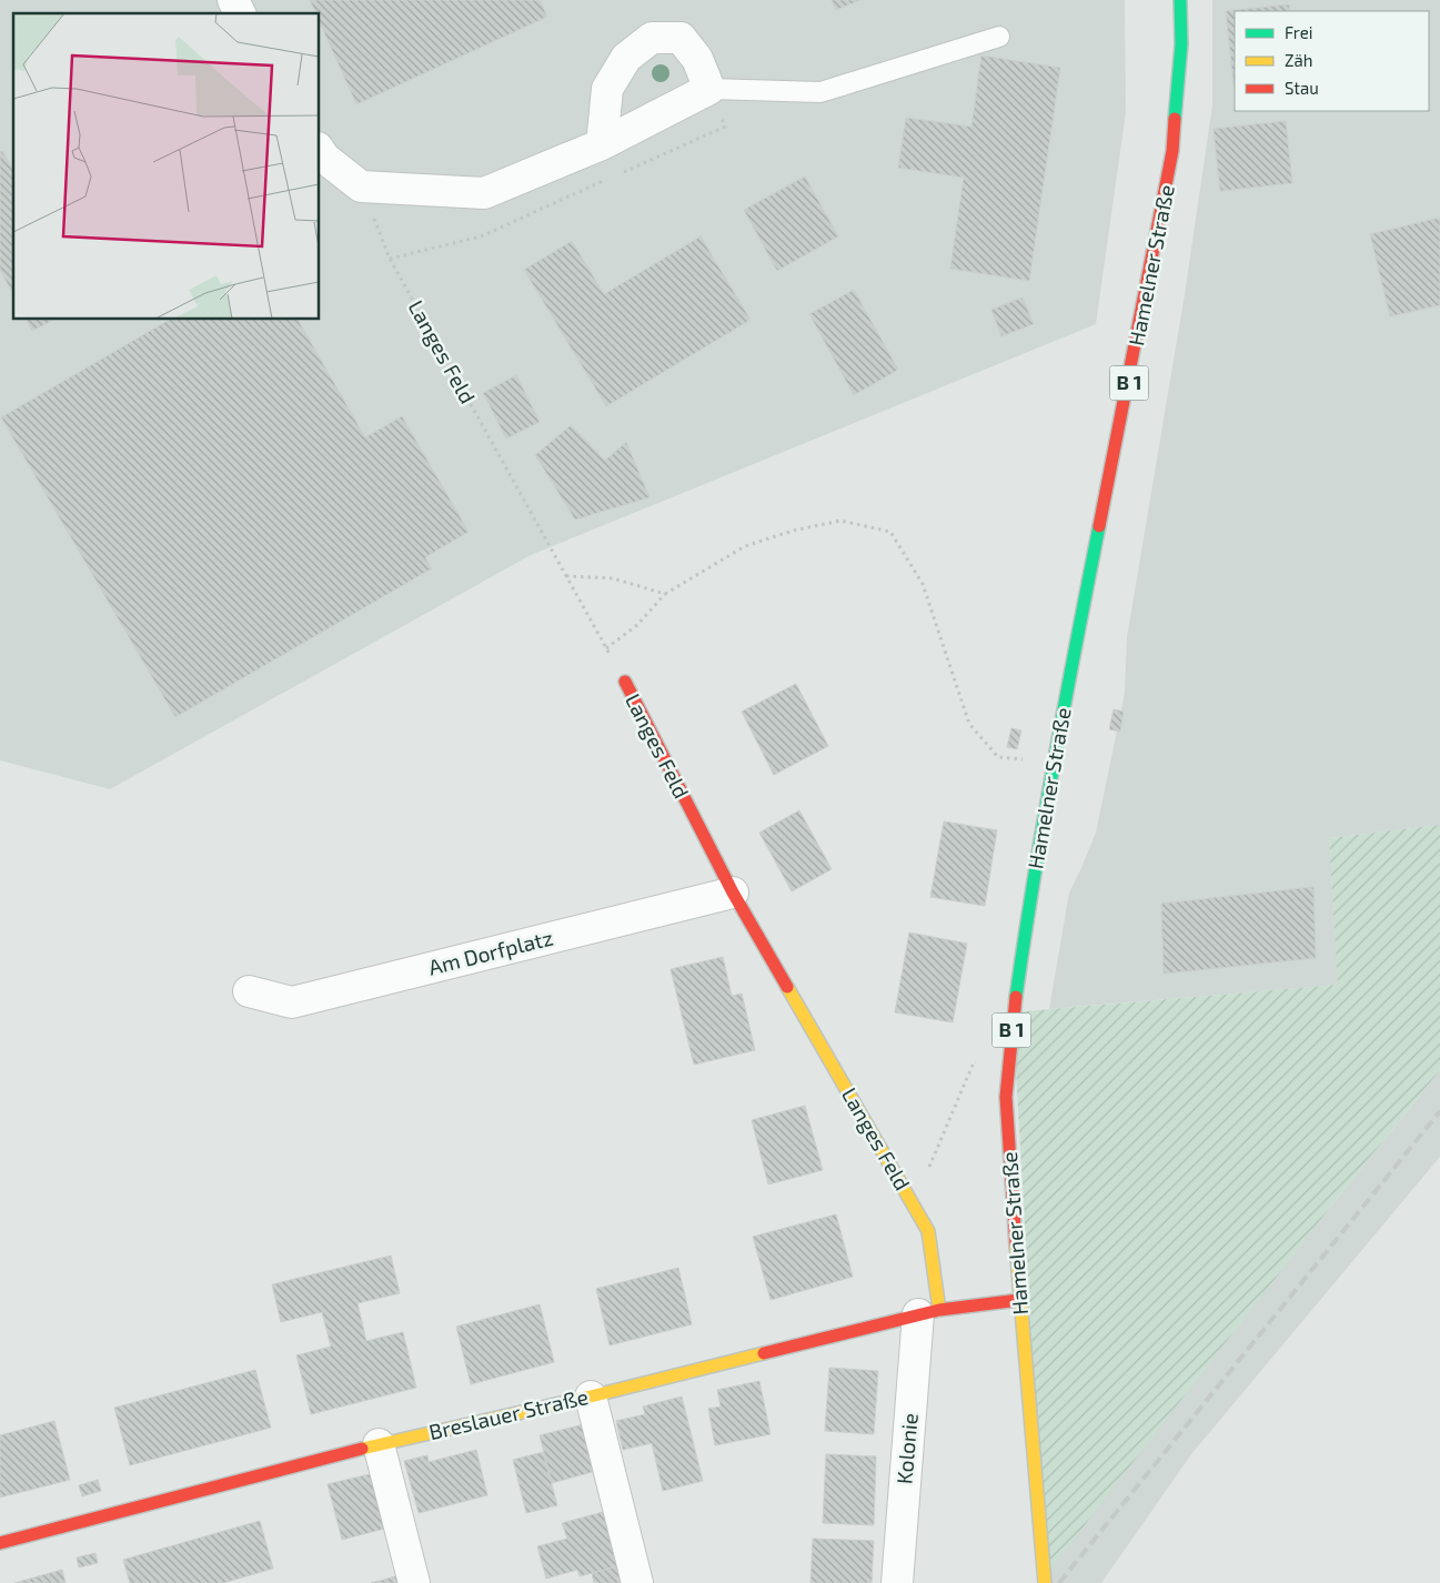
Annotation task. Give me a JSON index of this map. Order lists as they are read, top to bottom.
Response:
{
  "streets": {
    "street": [
      "Hamelner Straße",
      "Langes Feld",
      "B 1",
      "Am Dorfplatz",
      "Breslauer Straße",
      "Kolonie"
    ]
  },
  "crossings": [
    ["Hamelner Straße", "Breslauer Straße"],
    ["Langes Feld", "Am Dorfplatz"],
    ["Langes Feld", "Breslauer Straße"],
    ["Langes Feld", "Kolonie"],
    ["Breslauer Straße", "Kolonie"]
  ],
  "legend": ["Frei", "Zäh", "Stau"]
}
